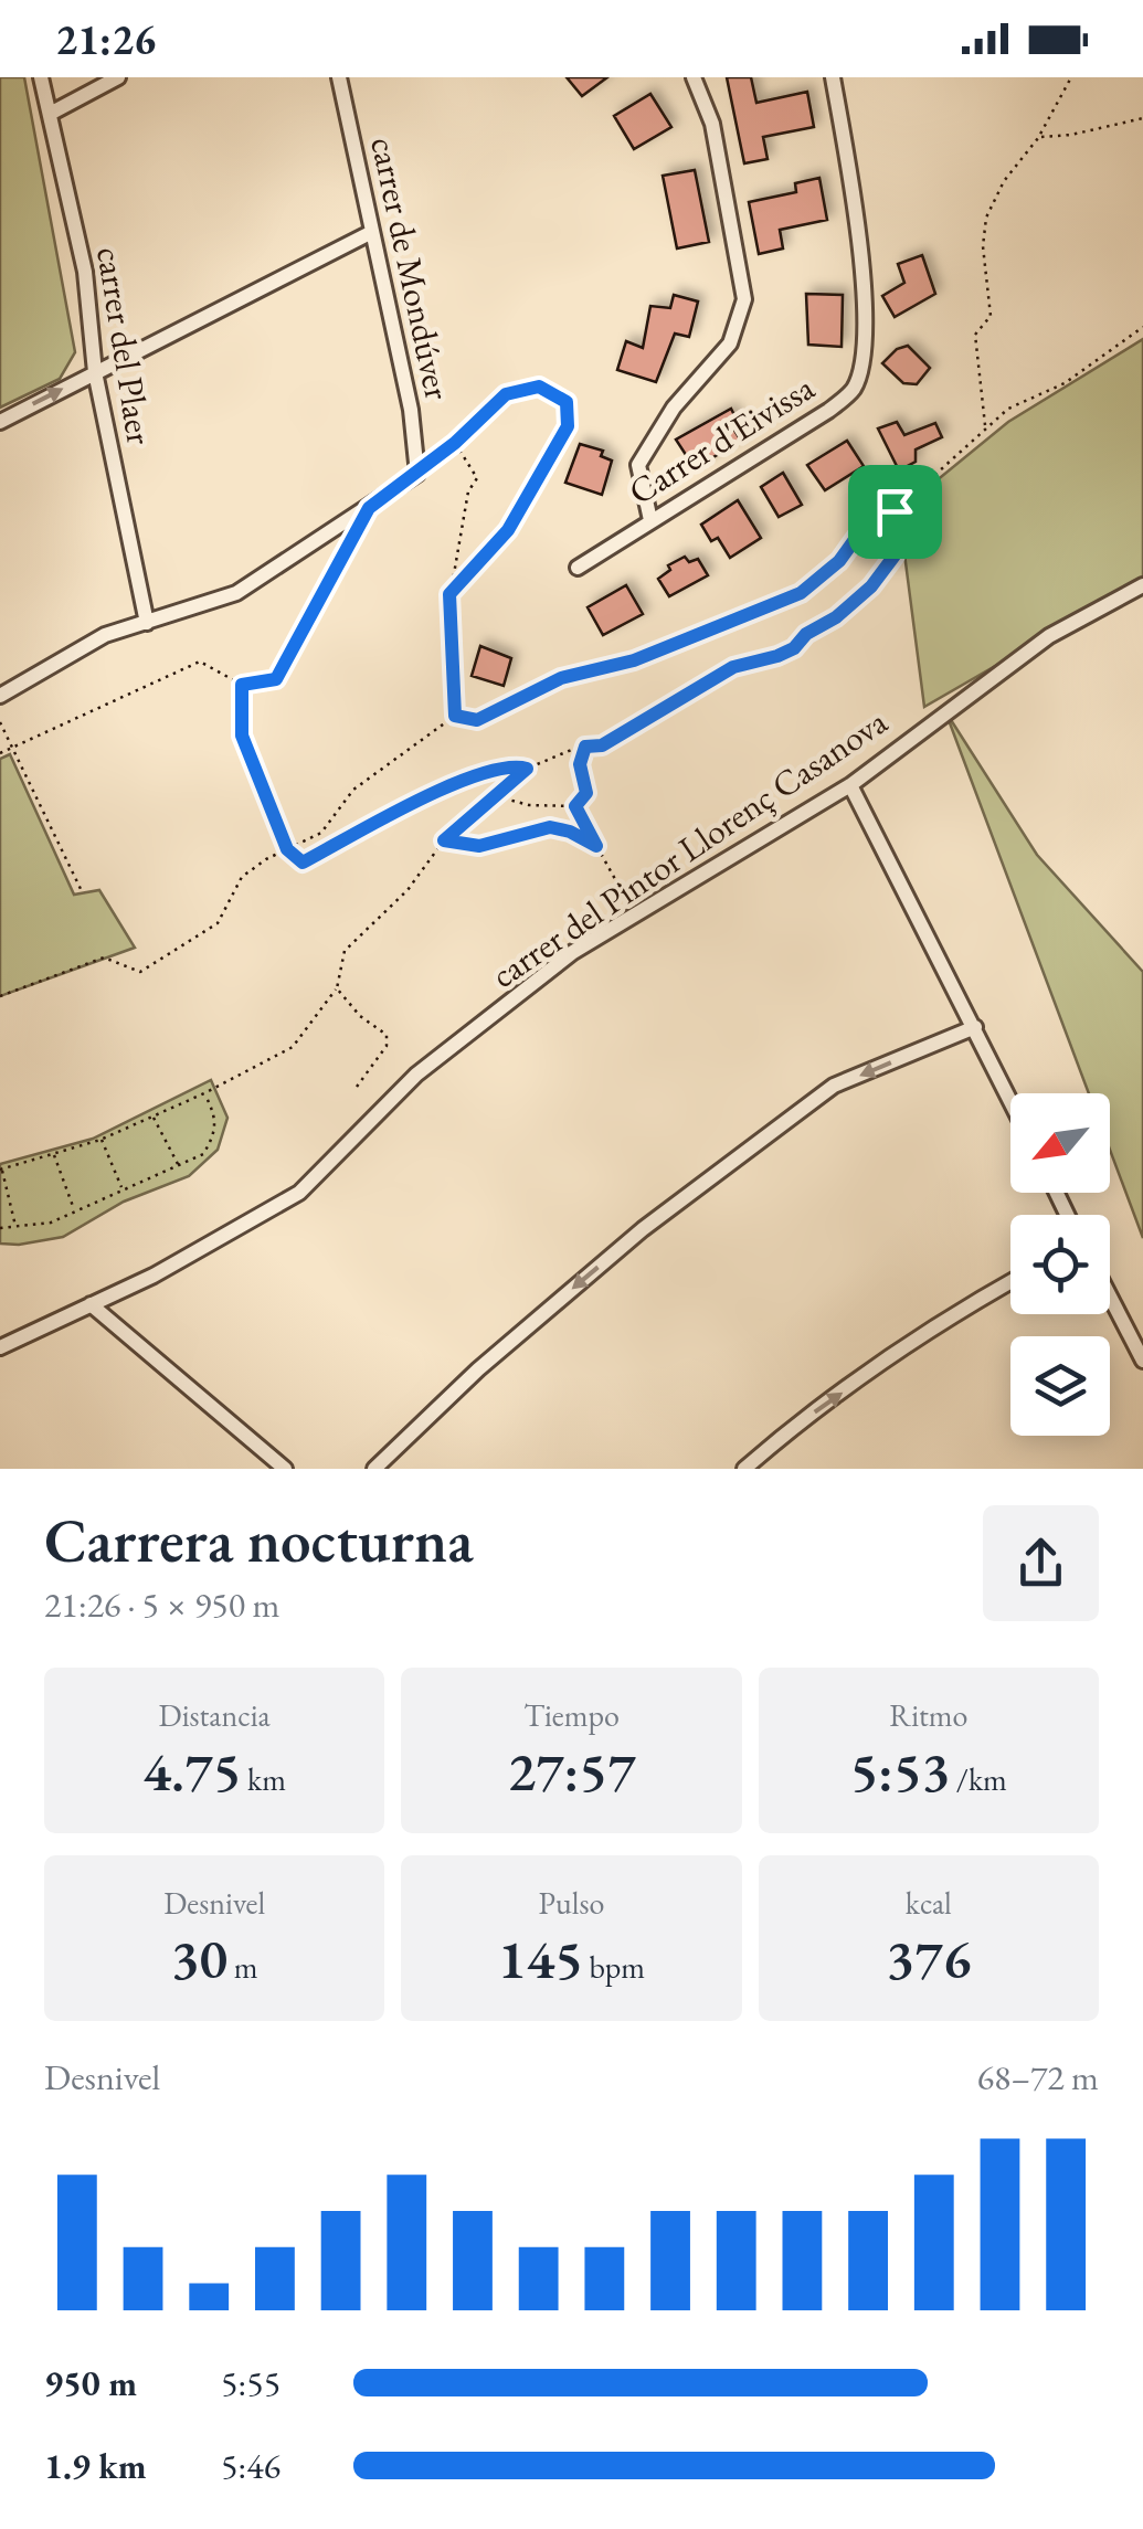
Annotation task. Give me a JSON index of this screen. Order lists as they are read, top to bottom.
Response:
{
  "streets": {
    "street": [
      "carrer de Mondúver",
      "carrer del Plaer",
      "Carrer d'Eivissa",
      "carrer del Pintor Llorenç Casanova"
    ]
  },
  "north": "bottom left",
  "page": {
    "status": "21:26",
    "heading": ["Carrera nocturna", "21:26 · 5 × 950 m"],
    "stats": [
      ["Distancia", "4.75 km"],
      ["Tiempo", "27:57"],
      ["Ritmo", "5:53 /km"],
      ["Desnivel", "30 m"],
      ["Pulso", "145 bpm"],
      ["kcal", "376"]
    ],
    "chart": ["Desnivel", "68–72 m"],
    "list": [
      {
        "name": "950 m",
        "note": "5:55"
      },
      {
        "name": "1.9 km",
        "note": "5:46"
      }
    ]
  }
}
